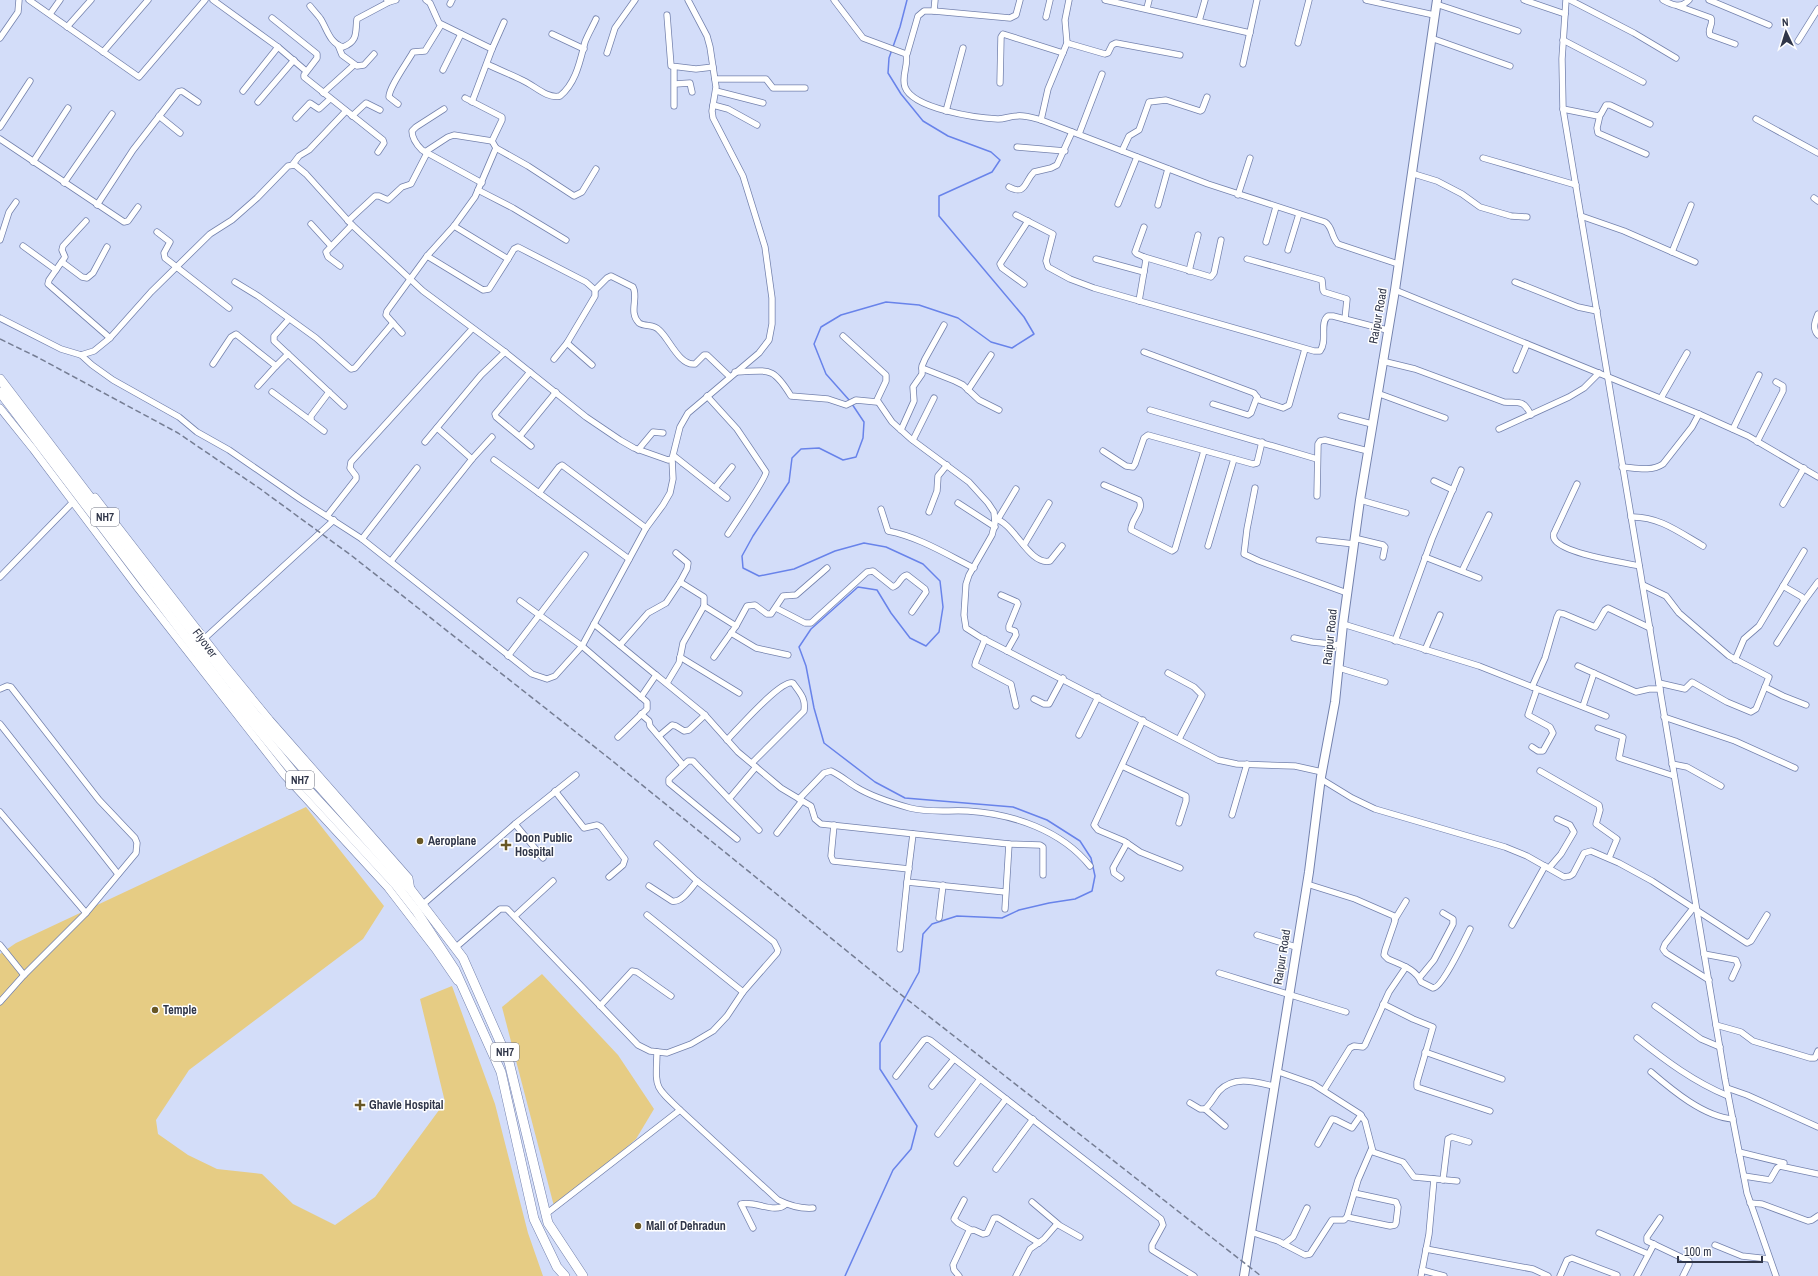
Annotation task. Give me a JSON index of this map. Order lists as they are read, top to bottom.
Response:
{
  "streets": {
    "highway": ["NH7", "Flyover"],
    "main road": ["Raipur Road"]
  },
  "crossings": [
    ["NH7", "Flyover"]
  ],
  "places": {
    "other": ["Aeroplane", "Temple", "Mall of Dehradun"],
    "health": ["Doon Public Hospital", "Ghavle Hospital"]
  },
  "scale_bar": "100 m",
  "north": "top"
}
